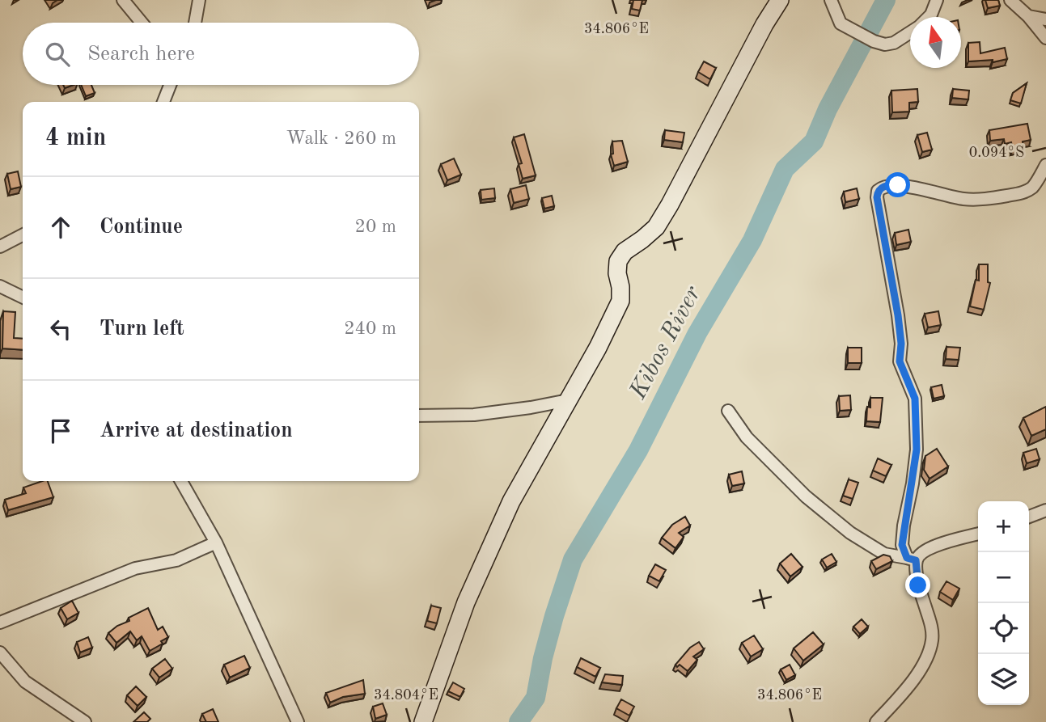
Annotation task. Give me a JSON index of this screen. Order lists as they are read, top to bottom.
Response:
{
  "water": ["Kibos River"],
  "north": "top",
  "page": {
    "search": "Search here",
    "heading": ["4 min", "Walk · 260 m"],
    "list": [
      ["Continue", "20 m"],
      ["Turn left", "240 m"],
      "Arrive at destination"
    ],
    "map_buttons": ["+", "−"]
  },
  "coordinates": ["34.806°E", "0.094°S", "34.804°E"]
}
